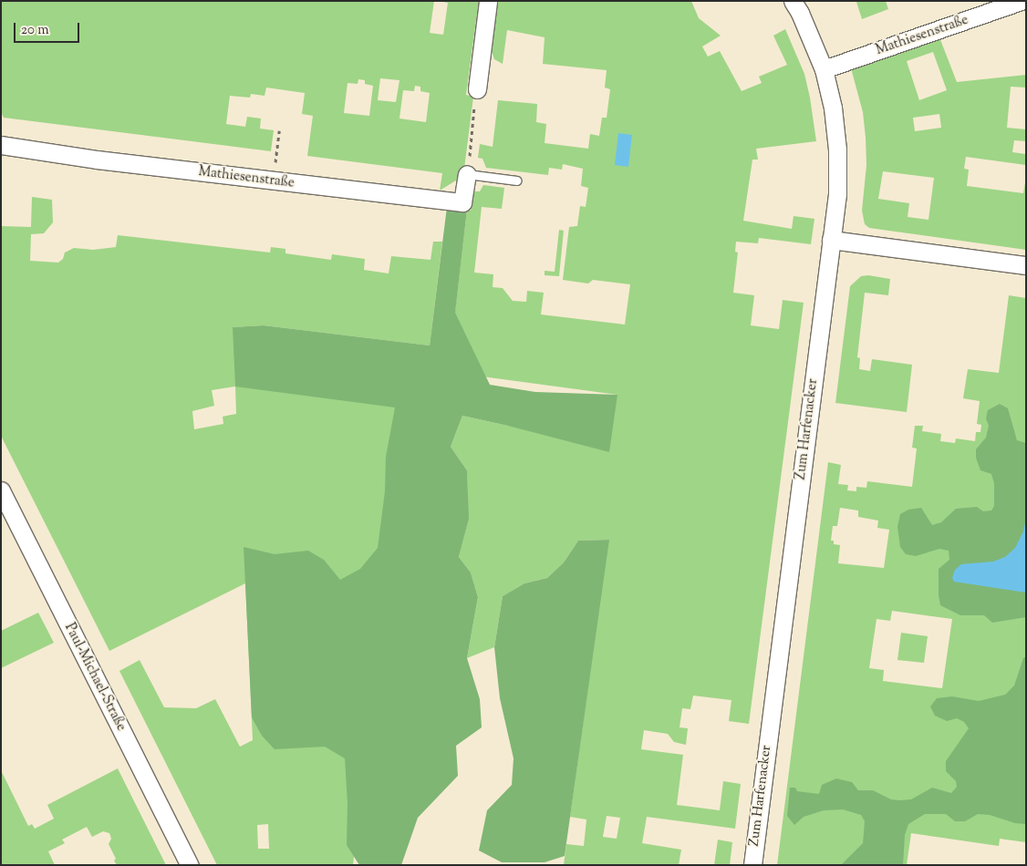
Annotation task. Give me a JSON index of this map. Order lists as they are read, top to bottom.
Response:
{
  "streets": {
    "street": ["Mathiesenstraße", "Zum Harfenacker", "Paul-Michael-Straße"]
  },
  "crossings": [
    ["Mathiesenstraße", "Zum Harfenacker"]
  ],
  "scale_bar": "20 m"
}
